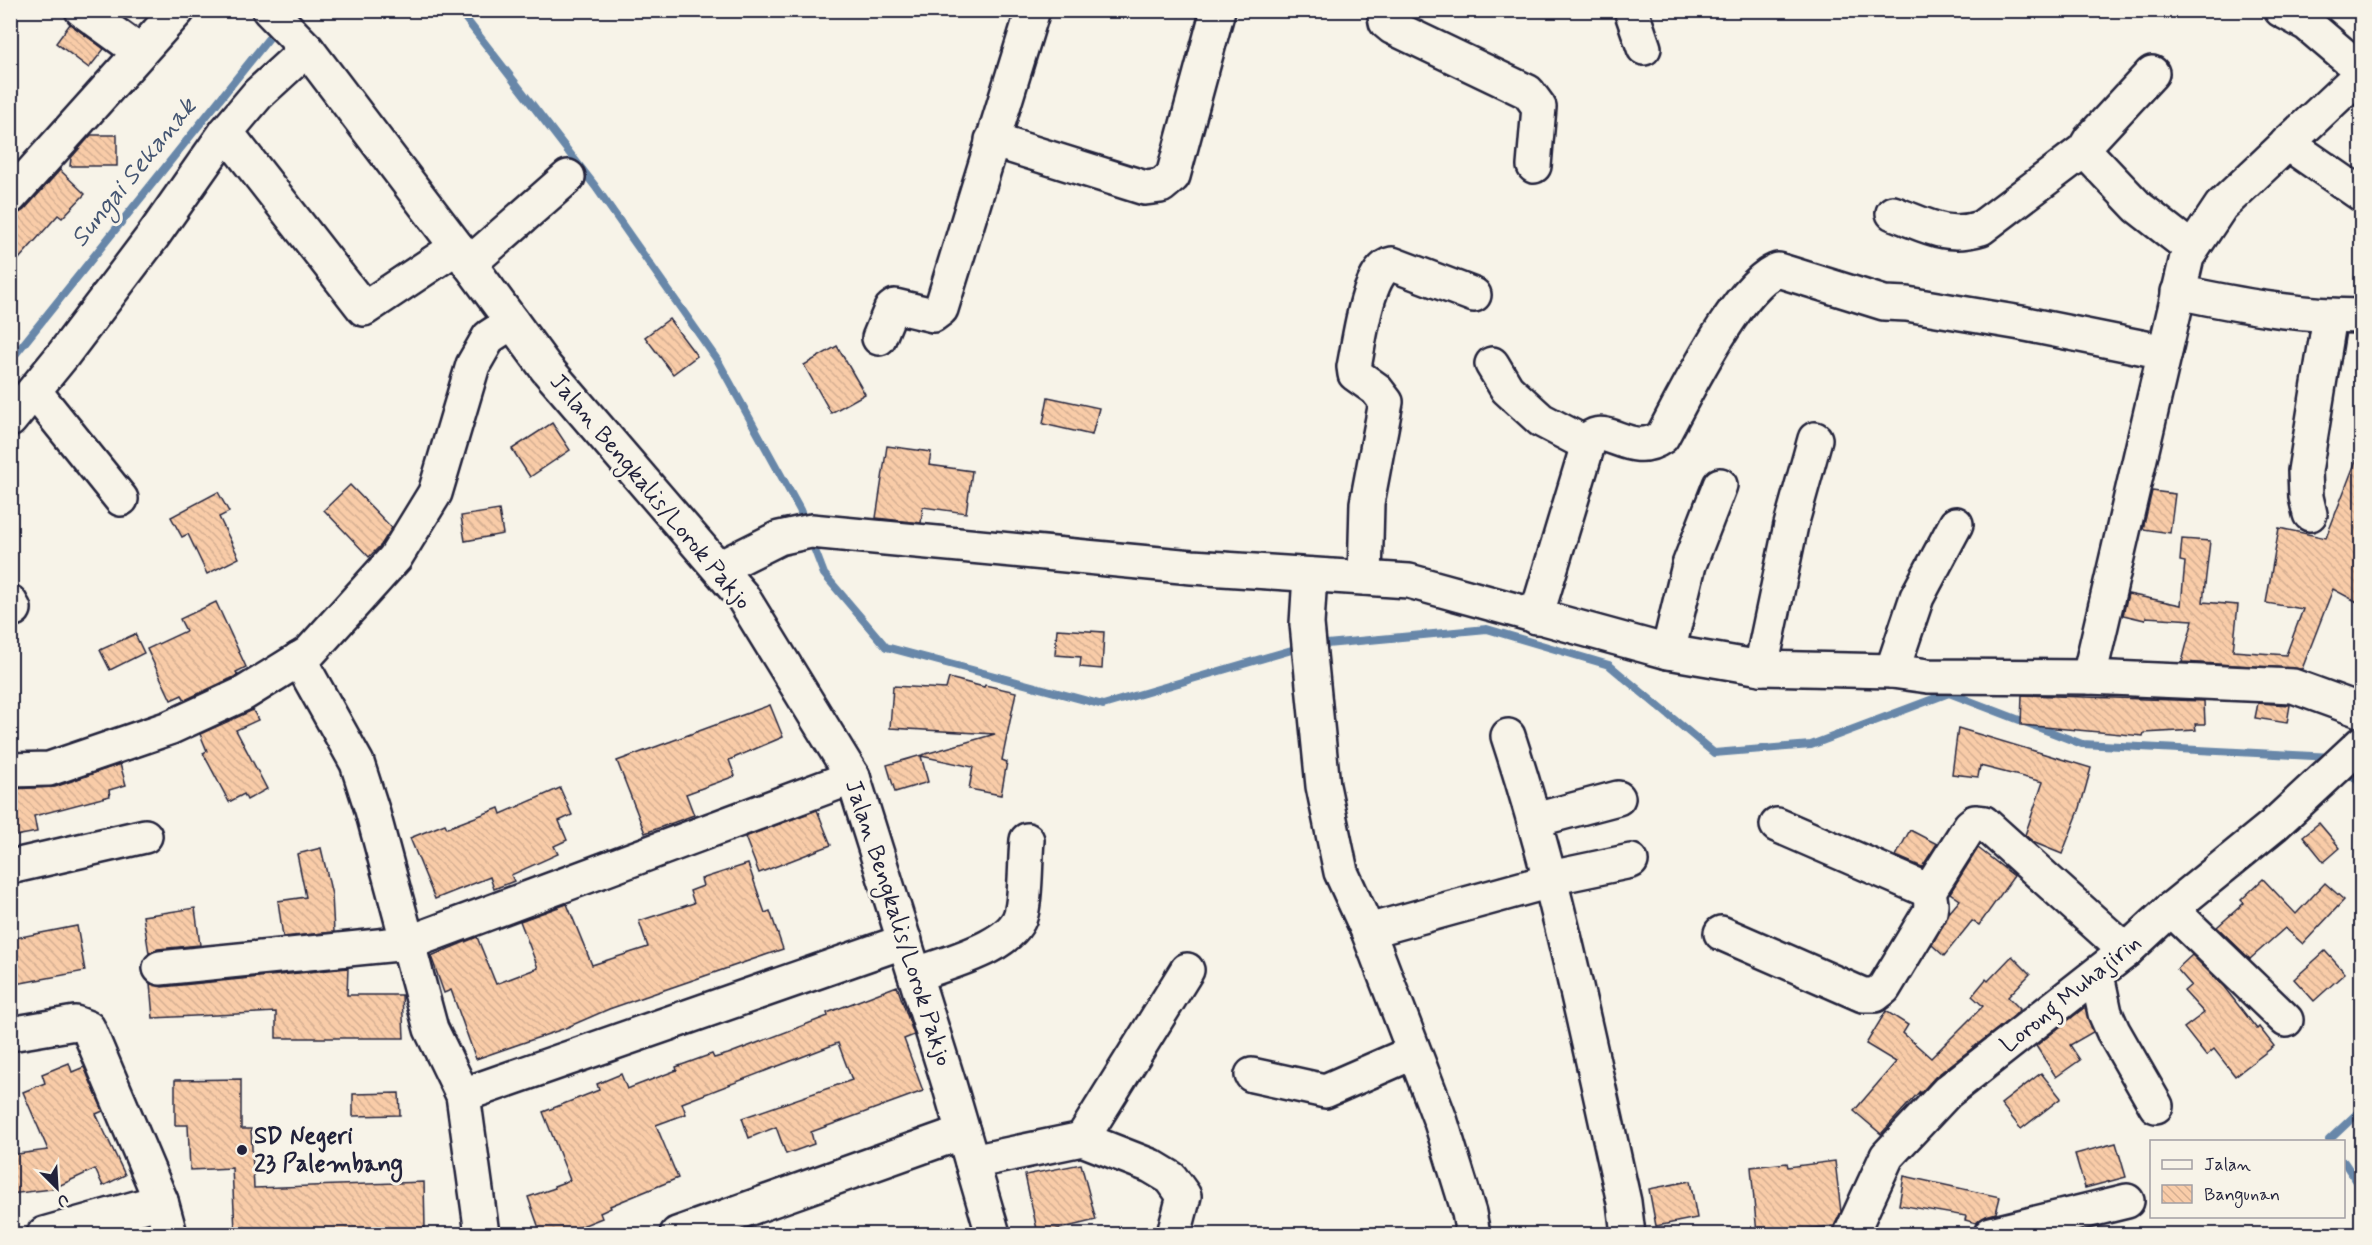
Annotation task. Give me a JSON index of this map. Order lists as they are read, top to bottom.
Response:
{
  "streets": {
    "street": ["Jalan Bengkalis/Lorok Pakjo", "Lorong Muhajirin"]
  },
  "water": ["Sungai Sekanak"],
  "places": ["SD Negeri 23 Palembang"],
  "legend": ["Jalan", "Bangunan"],
  "north": "bottom right"
}
